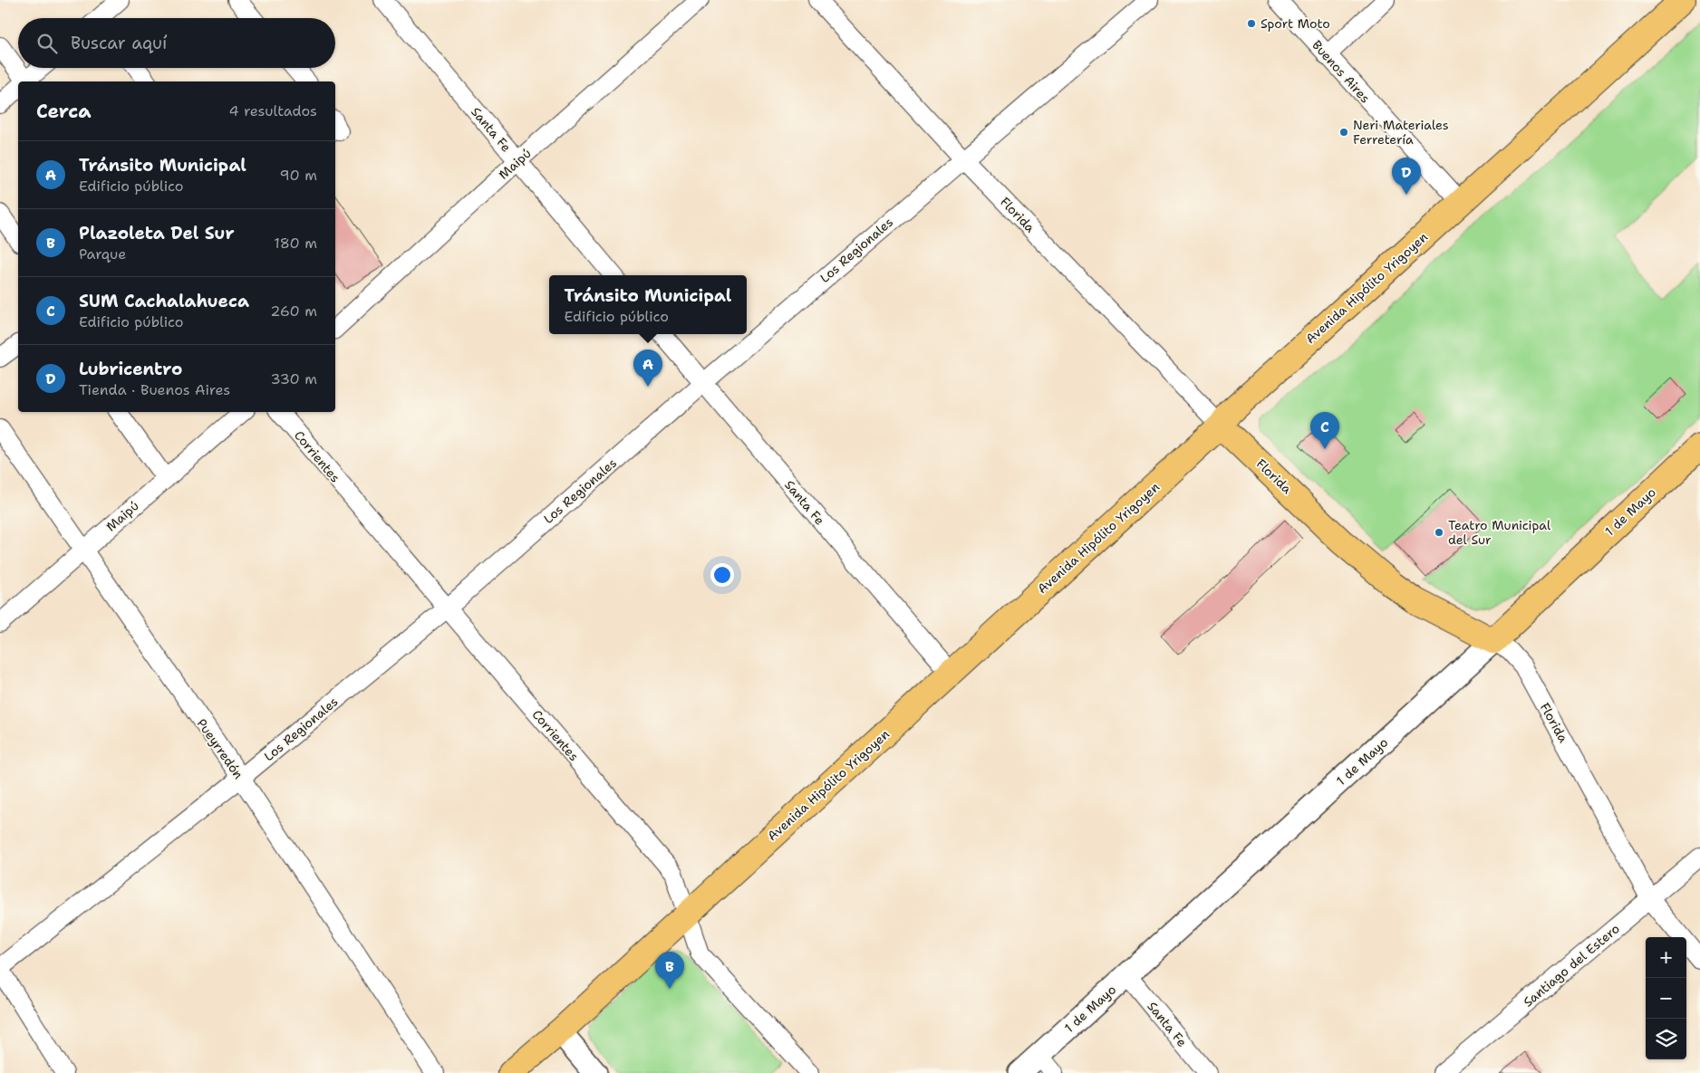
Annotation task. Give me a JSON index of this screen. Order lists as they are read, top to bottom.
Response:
{
  "streets": {
    "main road": ["Florida", "Avenida Hipólito Yrigoyen", "1 de Mayo"],
    "street": [
      "Buenos Aires",
      "Santa Fe",
      "Maipú",
      "Los Regionales",
      "Corrientes",
      "Pueyrredón",
      "Santiago del Estero"
    ]
  },
  "crossings": [
    ["Buenos Aires", "Avenida Hipólito Yrigoyen"],
    ["Santa Fe", "Maipú"],
    ["Santa Fe", "Los Regionales"],
    ["Santa Fe", "Avenida Hipólito Yrigoyen"],
    ["Santa Fe", "1 de Mayo"],
    ["Maipú", "Pueyrredón"],
    ["Florida", "Los Regionales"],
    ["Florida", "Avenida Hipólito Yrigoyen"],
    ["Florida", "1 de Mayo"],
    ["Florida", "Santiago del Estero"],
    ["Los Regionales", "Corrientes"],
    ["Los Regionales", "Pueyrredón"],
    ["Avenida Hipólito Yrigoyen", "Corrientes"]
  ],
  "places": ["Sport Moto", "Neri Materiales Ferretería", "Teatro Municipal del Sur"],
  "page": {
    "search": "Buscar aquí",
    "heading": ["Cerca", "4 resultados"],
    "list": [
      {
        "mark": "A",
        "name": "Tránsito Municipal",
        "note": "Edificio público",
        "value": "90 m"
      },
      {
        "mark": "B",
        "name": "Plazoleta Del Sur",
        "note": "Parque",
        "value": "180 m"
      },
      {
        "mark": "C",
        "name": "SUM Cachalahueca",
        "note": "Edificio público",
        "value": "260 m"
      },
      {
        "mark": "D",
        "name": "Lubricentro",
        "note": "Tienda · Buenos Aires",
        "value": "330 m"
      }
    ],
    "pins": [
      "D",
      "A",
      "C",
      "B"
    ],
    "popup": ["Tránsito Municipal", "Edificio público"],
    "map_buttons": ["+", "−"]
  }
}
